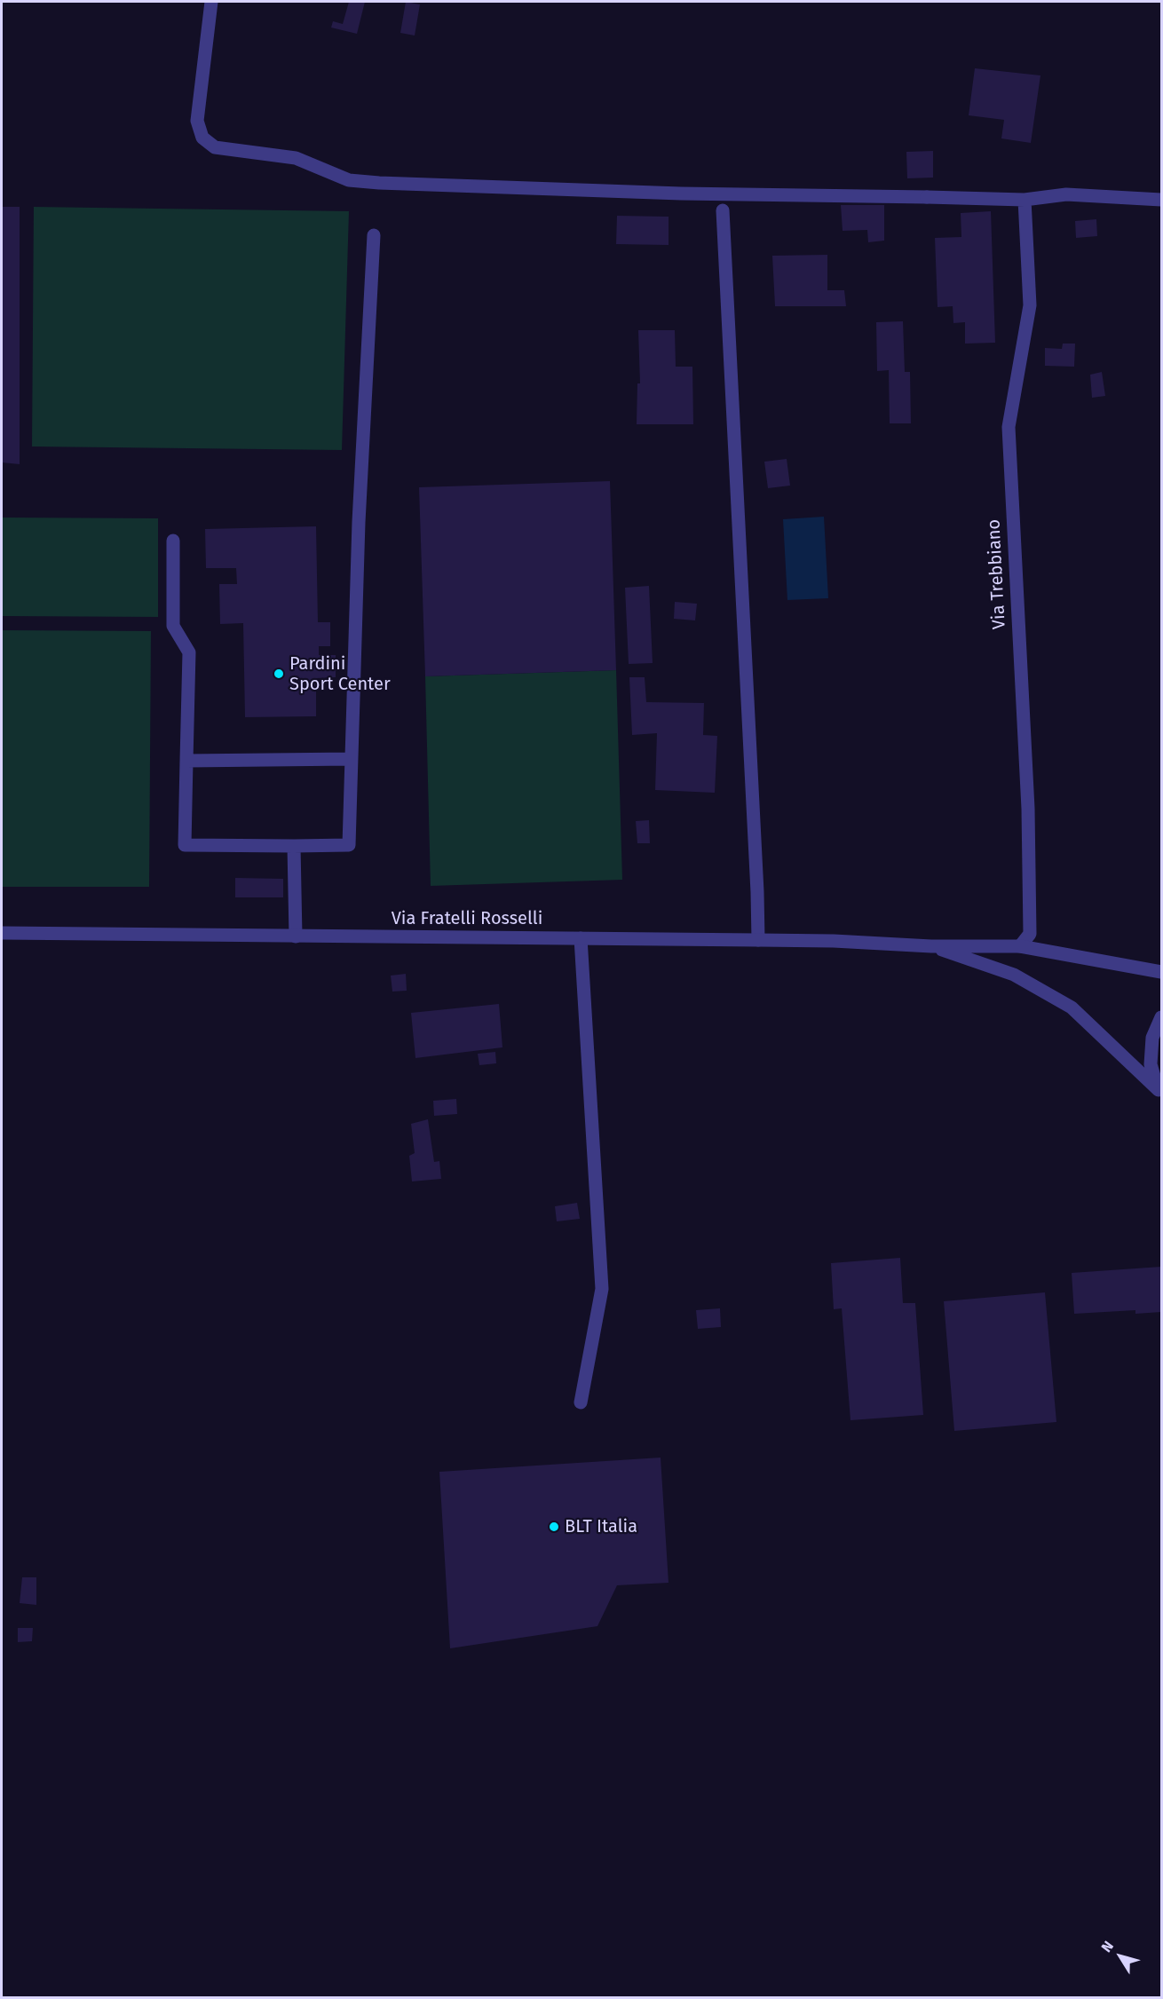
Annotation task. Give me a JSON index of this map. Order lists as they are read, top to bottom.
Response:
{
  "streets": {
    "street": ["Via Trebbiano", "Via Fratelli Rosselli"]
  },
  "crossings": [
    ["Via Trebbiano", "Via Fratelli Rosselli"]
  ],
  "places": ["Pardini Sport Center", "BLT Italia"],
  "north": "top left"
}
